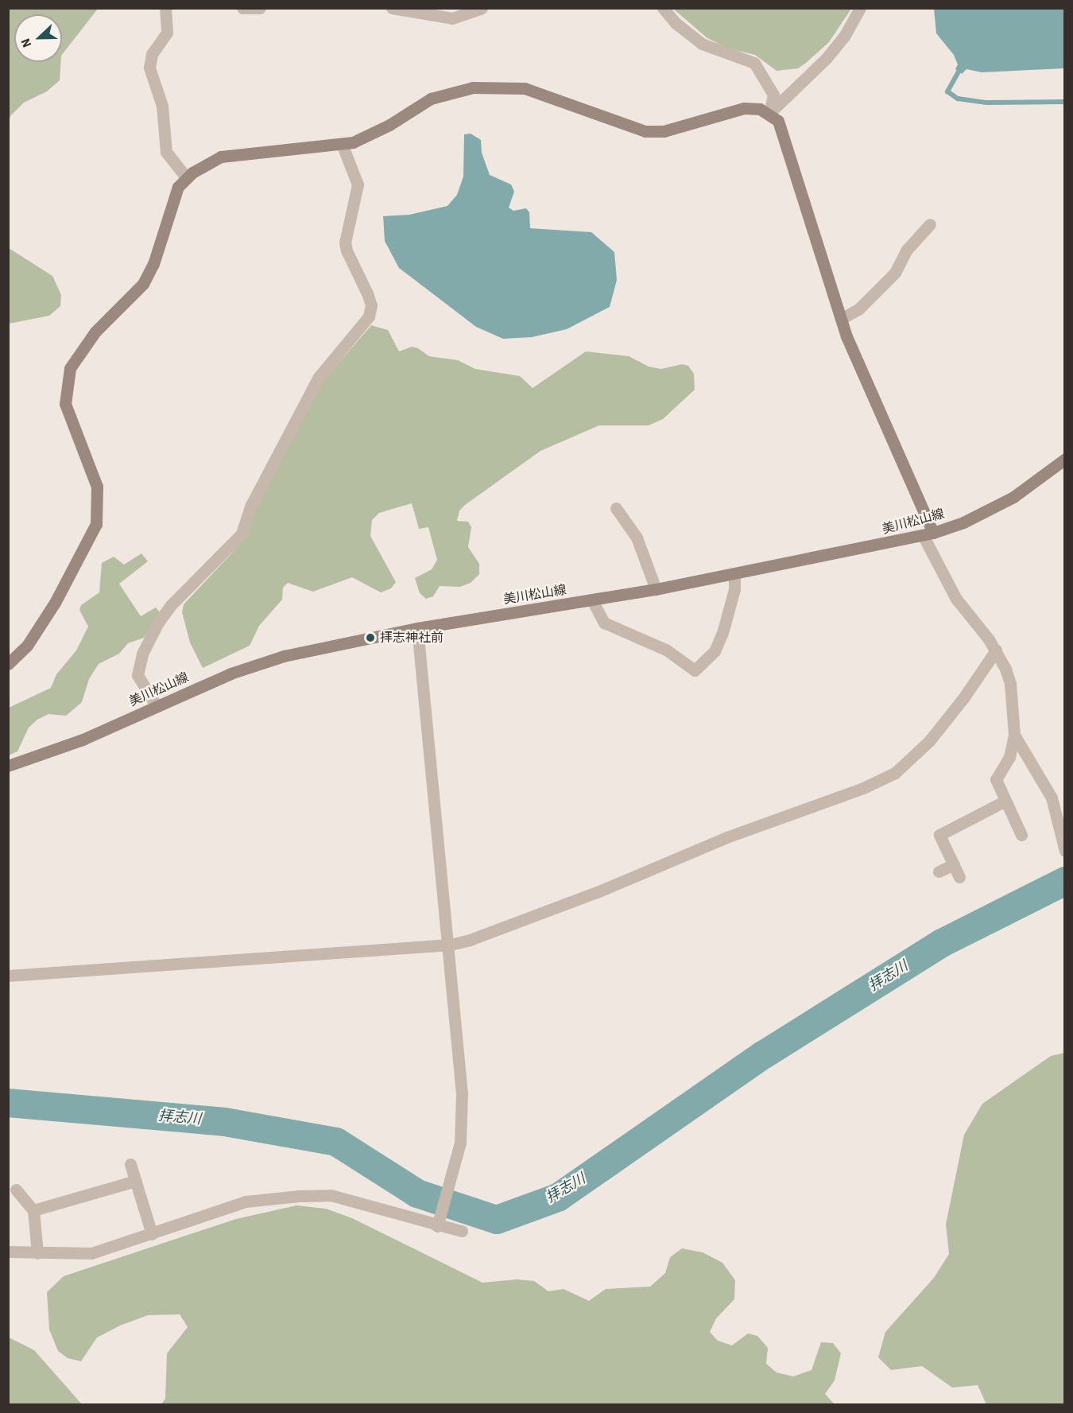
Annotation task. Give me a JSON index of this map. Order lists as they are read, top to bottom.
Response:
{
  "streets": {
    "street": ["美川松山線"]
  },
  "water": ["拝志川"],
  "places": ["拝志神社前"],
  "north": "left"
}
